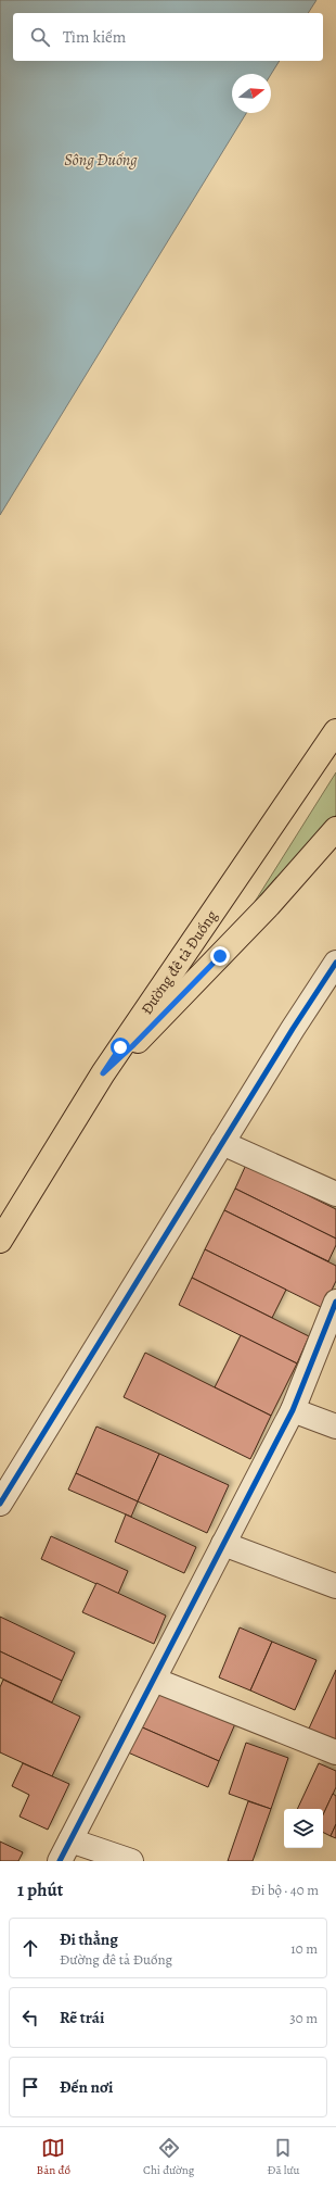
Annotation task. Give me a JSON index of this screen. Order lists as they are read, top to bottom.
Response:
{
  "streets": {
    "main road": ["Đường đê tả Đuống"]
  },
  "water": ["Sông Đuống"],
  "north": "right",
  "page": {
    "search": "Tìm kiếm",
    "heading": ["1 phút", "Đi bộ · 40 m"],
    "list": [
      ["Đi thẳng", "Đường đê tả Đuống", "10 m"],
      ["Rẽ trái", "30 m"],
      "Đến nơi"
    ],
    "nav": ["Bản đồ", "Chỉ đường", "Đã lưu"]
  }
}
